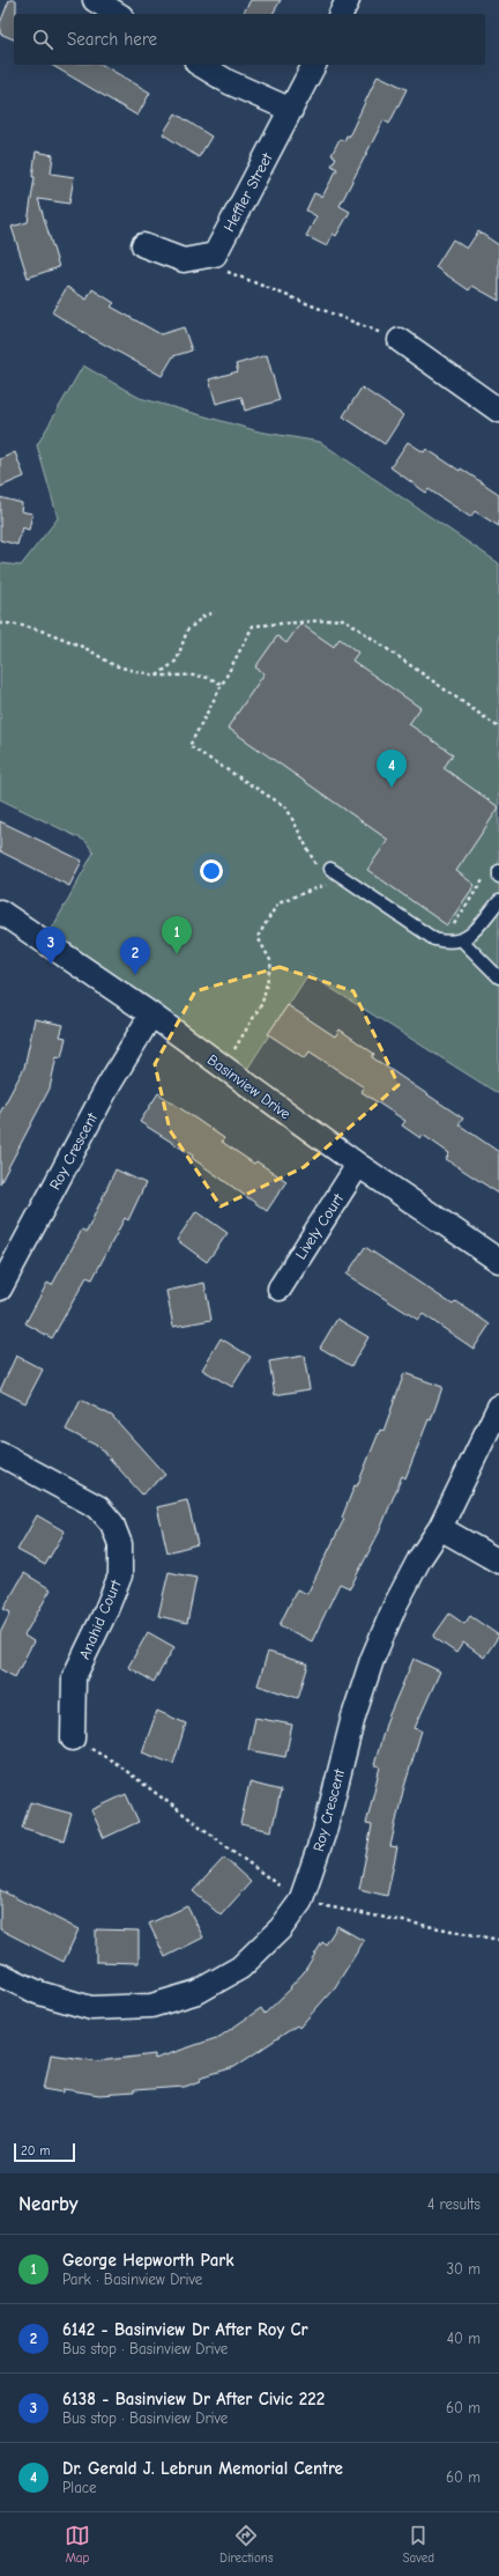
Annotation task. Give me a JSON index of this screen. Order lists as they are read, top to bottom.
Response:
{
  "streets": {
    "street": [
      "Heffler Street",
      "Basinview Drive",
      "Roy Crescent",
      "Lively Court",
      "Anahid Court"
    ]
  },
  "crossings": [
    ["Basinview Drive", "Roy Crescent"],
    ["Basinview Drive", "Lively Court"]
  ],
  "scale_bar": "20 m",
  "page": {
    "search": "Search here",
    "pins": [
      "4",
      "1",
      "3",
      "2"
    ],
    "scale": "20 m",
    "heading": ["Nearby", "4 results"],
    "list": [
      {
        "mark": "1",
        "name": "George Hepworth Park",
        "note": "Park · Basinview Drive",
        "value": "30 m"
      },
      {
        "mark": "2",
        "name": "6142 - Basinview Dr After Roy Cr",
        "note": "Bus stop · Basinview Drive",
        "value": "40 m"
      },
      {
        "mark": "3",
        "name": "6138 - Basinview Dr After Civic 222",
        "note": "Bus stop · Basinview Drive",
        "value": "60 m"
      },
      {
        "mark": "4",
        "name": "Dr. Gerald J. Lebrun Memorial Centre",
        "note": "Place",
        "value": "60 m"
      }
    ],
    "nav": ["Map", "Directions", "Saved"]
  }
}
